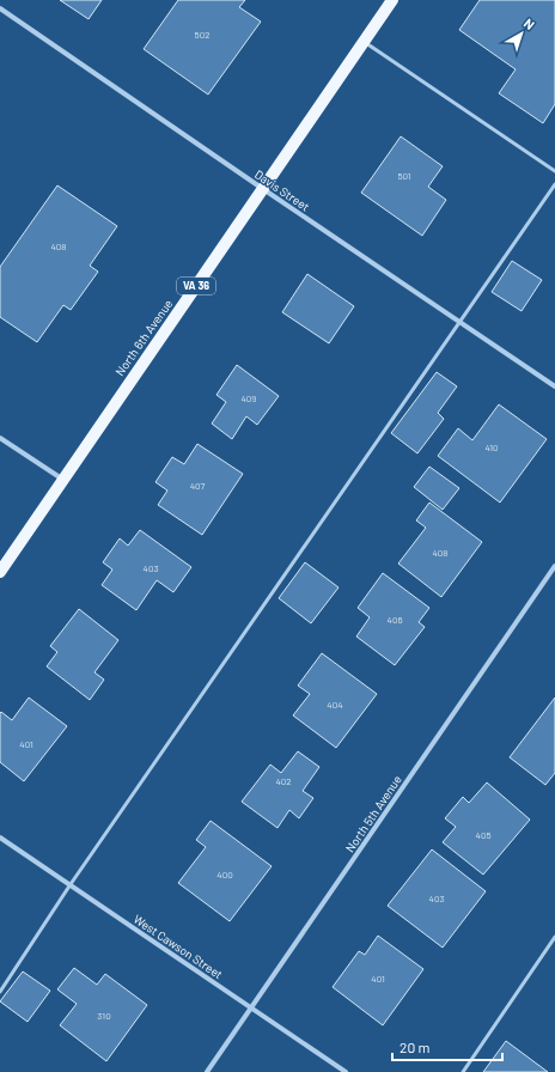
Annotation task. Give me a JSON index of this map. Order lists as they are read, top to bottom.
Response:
{
  "streets": {
    "main road": ["VA 36", "North 6th Avenue"],
    "street": ["Davis Street", "North 5th Avenue", "West Cawson Street"]
  },
  "crossings": [
    ["Davis Street", "North 6th Avenue"],
    ["North 5th Avenue", "West Cawson Street"]
  ],
  "house_numbers": [
    "502",
    "501",
    "408",
    "409",
    "410",
    "407",
    "408",
    "403",
    "406",
    "404",
    "401",
    "402",
    "405",
    "400",
    "403",
    "401",
    "310"
  ],
  "scale_bar": "20 m",
  "north": "top right"
}
